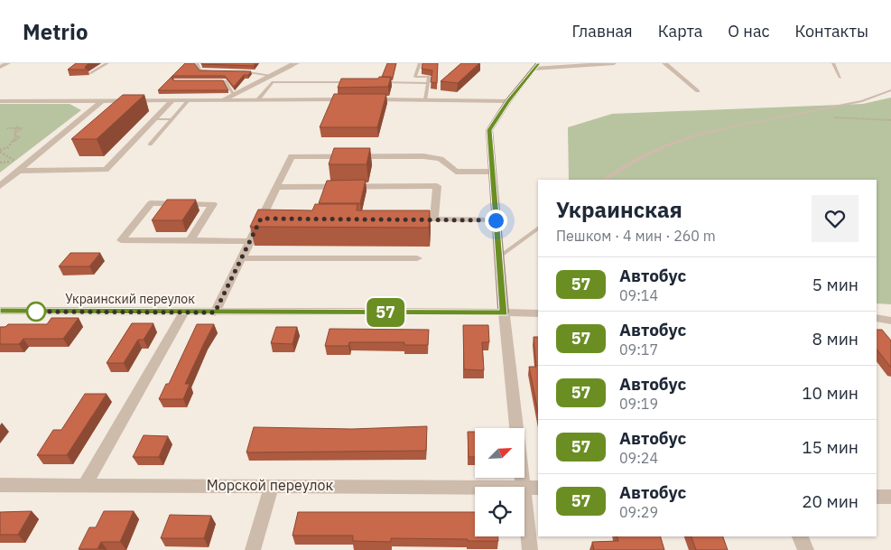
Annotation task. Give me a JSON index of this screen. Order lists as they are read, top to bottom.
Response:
{
  "streets": {
    "main road": ["Украинский переулок"],
    "street": ["Морской переулок"]
  },
  "lines": ["bus line 57"],
  "north": "top right",
  "page": {
    "header": "Metrio",
    "nav": [
      "Главная",
      "Карта",
      "О нас",
      "Контакты"
    ],
    "on_map": "57",
    "heading": ["Украинская", "Пешком · 4 мин · 260 m"],
    "list": [
      {
        "mark": "57",
        "name": "Автобус",
        "note": "09:14",
        "value": "5 мин"
      },
      {
        "mark": "57",
        "name": "Автобус",
        "note": "09:17",
        "value": "8 мин"
      },
      {
        "mark": "57",
        "name": "Автобус",
        "note": "09:19",
        "value": "10 мин"
      },
      {
        "mark": "57",
        "name": "Автобус",
        "note": "09:24",
        "value": "15 мин"
      },
      {
        "mark": "57",
        "name": "Автобус",
        "note": "09:29",
        "value": "20 мин"
      }
    ]
  }
}
